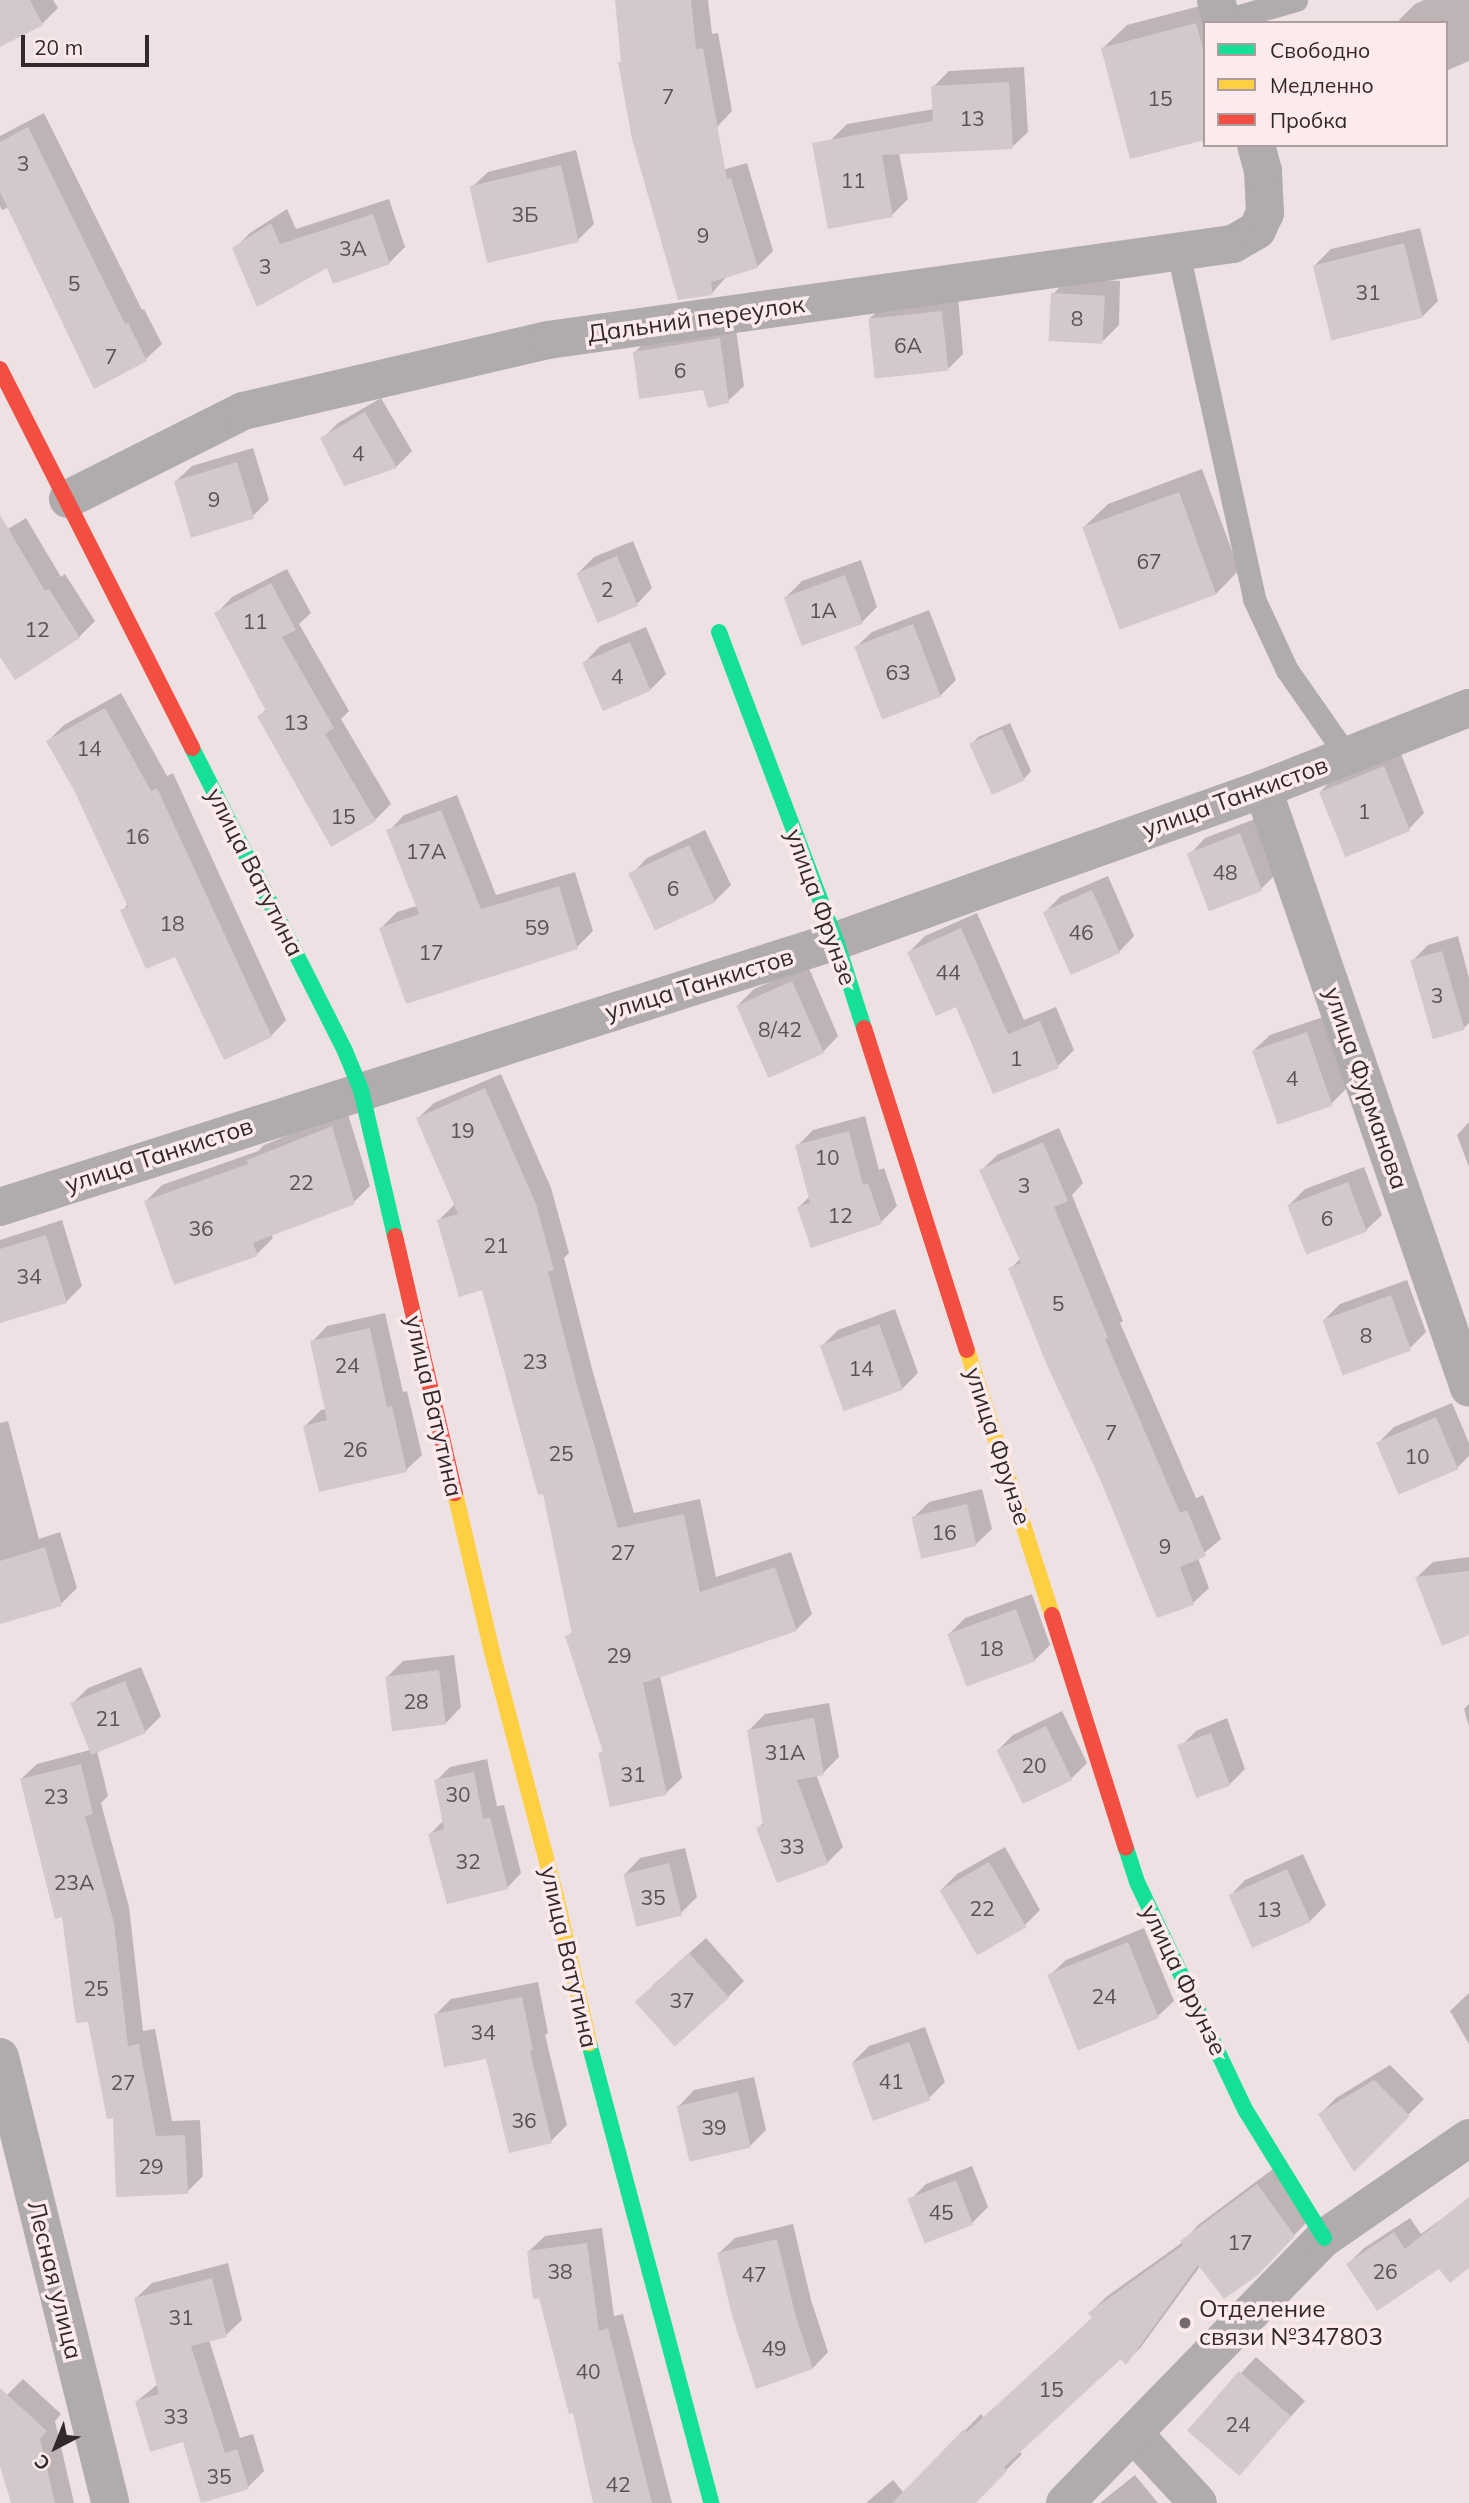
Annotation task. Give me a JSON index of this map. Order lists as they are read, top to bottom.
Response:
{
  "streets": {
    "street": [
      "Дальний переулок",
      "улица Танкистов",
      "улица Ватутина",
      "улица Фрунзе",
      "улица Фурманова",
      "Лесная улица"
    ]
  },
  "crossings": [
    ["Дальний переулок", "улица Ватутина"],
    ["улица Танкистов", "улица Ватутина"],
    ["улица Танкистов", "улица Фрунзе"],
    ["улица Танкистов", "улица Фурманова"]
  ],
  "places": ["Отделение связи №347803"],
  "house_numbers": [
    "7",
    "15",
    "13",
    "3",
    "11",
    "3Б",
    "9",
    "3А",
    "3",
    "5",
    "31",
    "8",
    "6А",
    "7",
    "6",
    "4",
    "9",
    "67",
    "2",
    "1А",
    "11",
    "12",
    "63",
    "4",
    "13",
    "14",
    "1",
    "15",
    "16",
    "17А",
    "48",
    "6",
    "18",
    "59",
    "46",
    "17",
    "44",
    "3",
    "8/42",
    "1",
    "4",
    "19",
    "10",
    "22",
    "3",
    "12",
    "6",
    "36",
    "21",
    "34",
    "5",
    "8",
    "23",
    "24",
    "14",
    "7",
    "26",
    "25",
    "10",
    "16",
    "9",
    "27",
    "18",
    "29",
    "28",
    "21",
    "31А",
    "20",
    "31",
    "30",
    "23",
    "33",
    "32",
    "23А",
    "35",
    "22",
    "13",
    "25",
    "24",
    "37",
    "34",
    "41",
    "27",
    "36",
    "39",
    "29",
    "45",
    "17",
    "38",
    "26",
    "47",
    "31",
    "49",
    "40",
    "15",
    "33",
    "24",
    "35",
    "42"
  ],
  "legend": ["Свободно", "Медленно", "Пробка"],
  "scale_bar": "20 m",
  "north": "bottom left"
}
